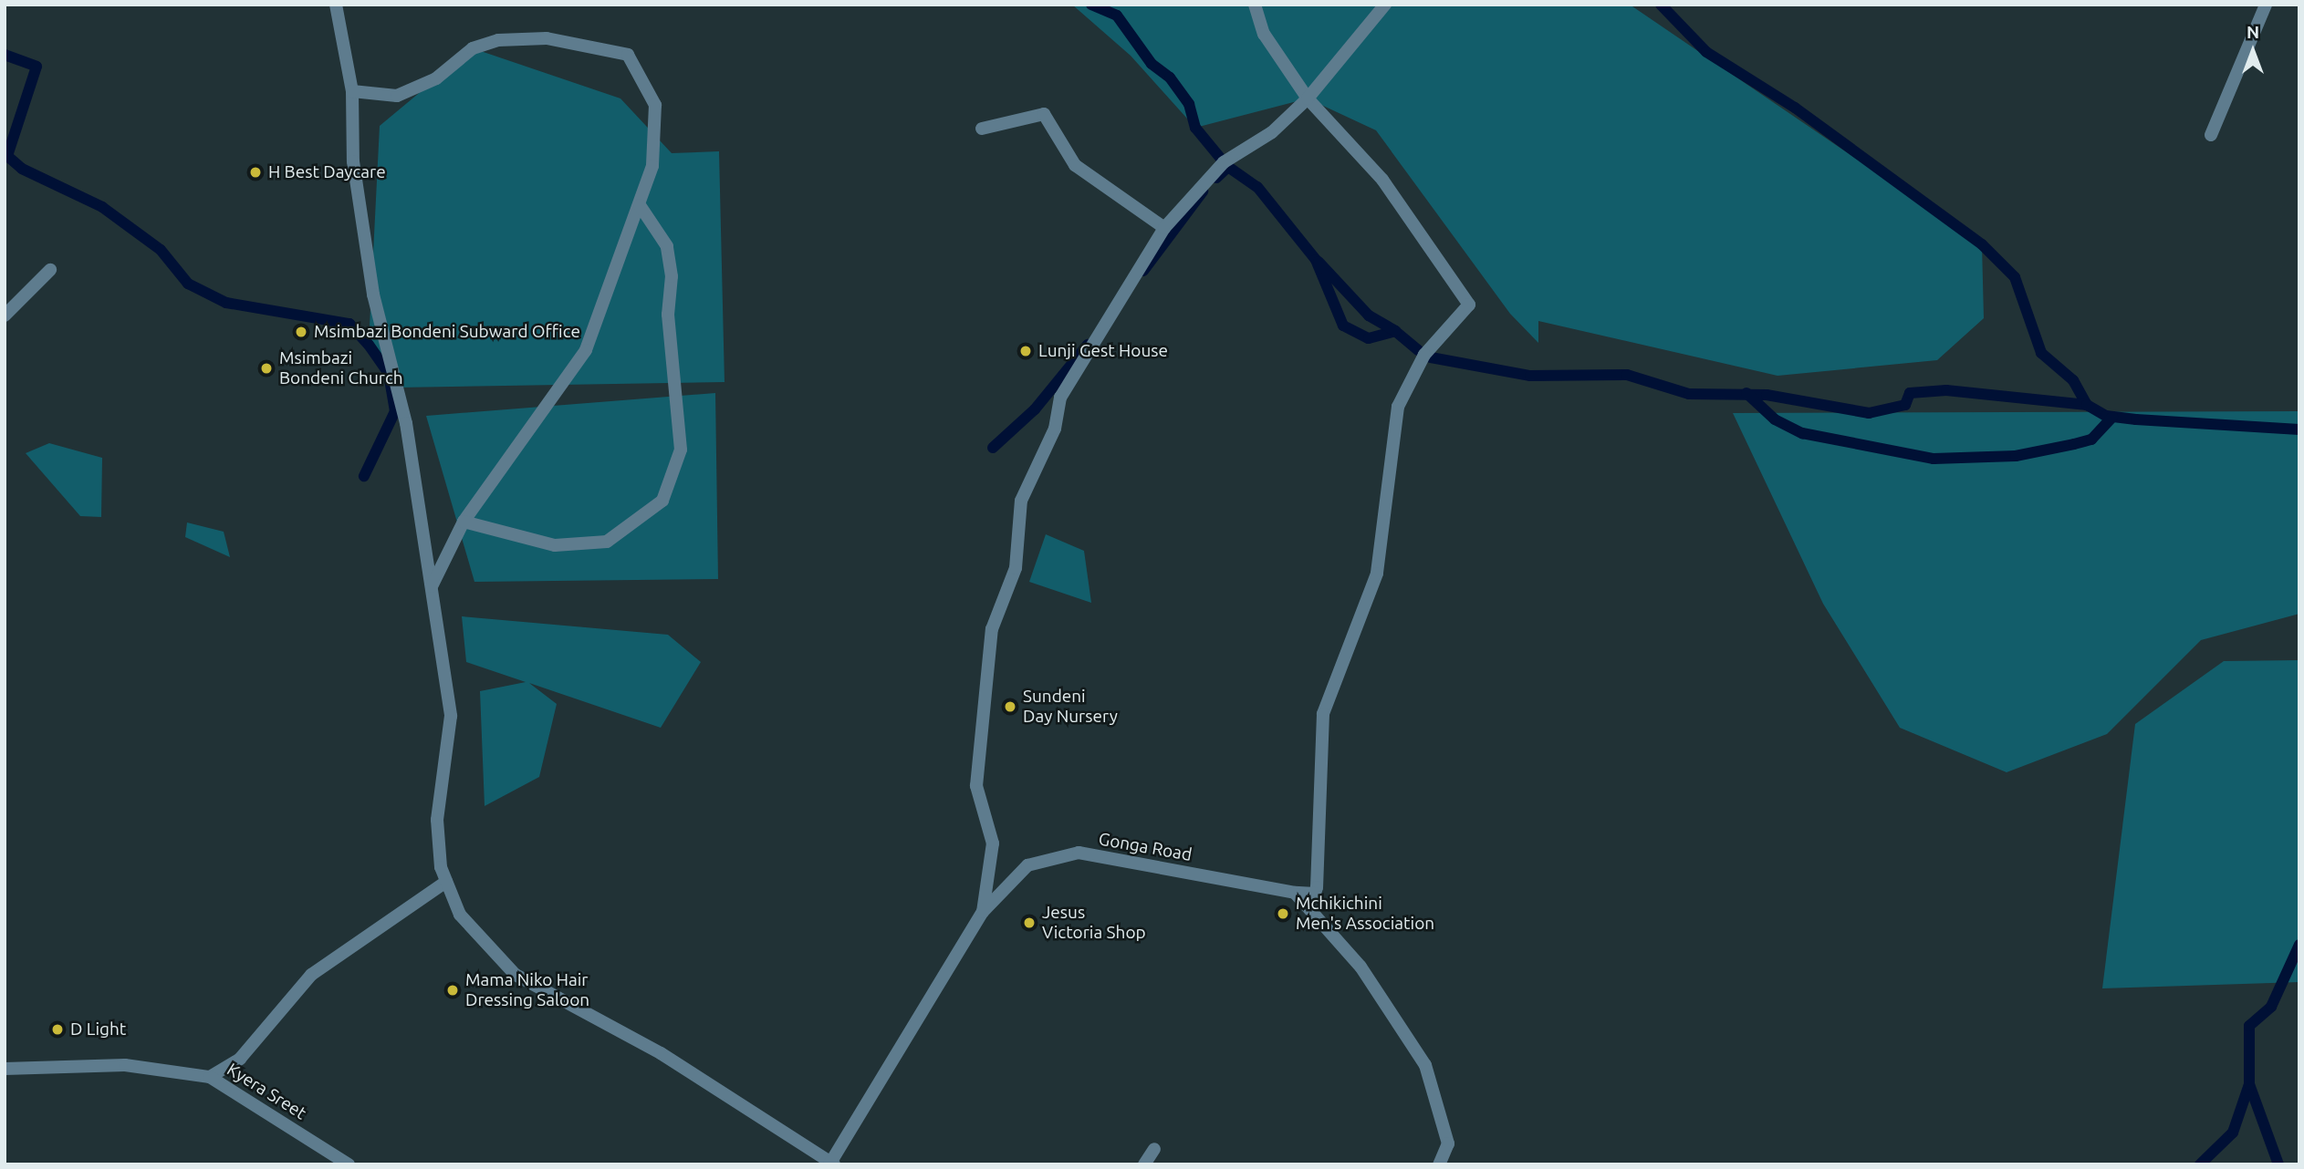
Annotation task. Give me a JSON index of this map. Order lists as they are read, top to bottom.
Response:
{
  "streets": {
    "street": ["Gonga Road", "Kyera Sreet"]
  },
  "places": [
    "H Best Daycare",
    "Msimbazi Bondeni Subward Office",
    "Lunji Gest House",
    "Msimbazi Bondeni Church",
    "Sundeni Day Nursery",
    "Mchikichini Men's Association",
    "Jesus Victoria Shop",
    "Mama Niko Hair Dressing Saloon",
    "D Light"
  ],
  "north": "top"
}
